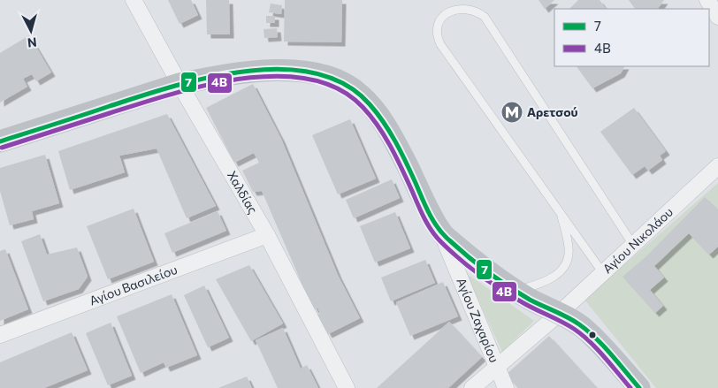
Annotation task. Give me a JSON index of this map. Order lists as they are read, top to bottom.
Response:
{
  "streets": {
    "main road": ["Αγίου Ζαχαρίου"],
    "street": ["Χαλδίας", "Αγίου Νικολάου", "Αγίου Βασιλείου"]
  },
  "crossings": [
    ["Χαλδίας", "Αγίου Βασιλείου"],
    ["Χαλδίας", "Αγίου Ζαχαρίου"],
    ["Αγίου Νικολάου", "Αγίου Ζαχαρίου"]
  ],
  "places": {
    "metro station": ["Αρετσού"]
  },
  "lines": ["transit line 7", "transit line 4Β"],
  "legend": ["7", "4Β"],
  "north": "bottom"
}
